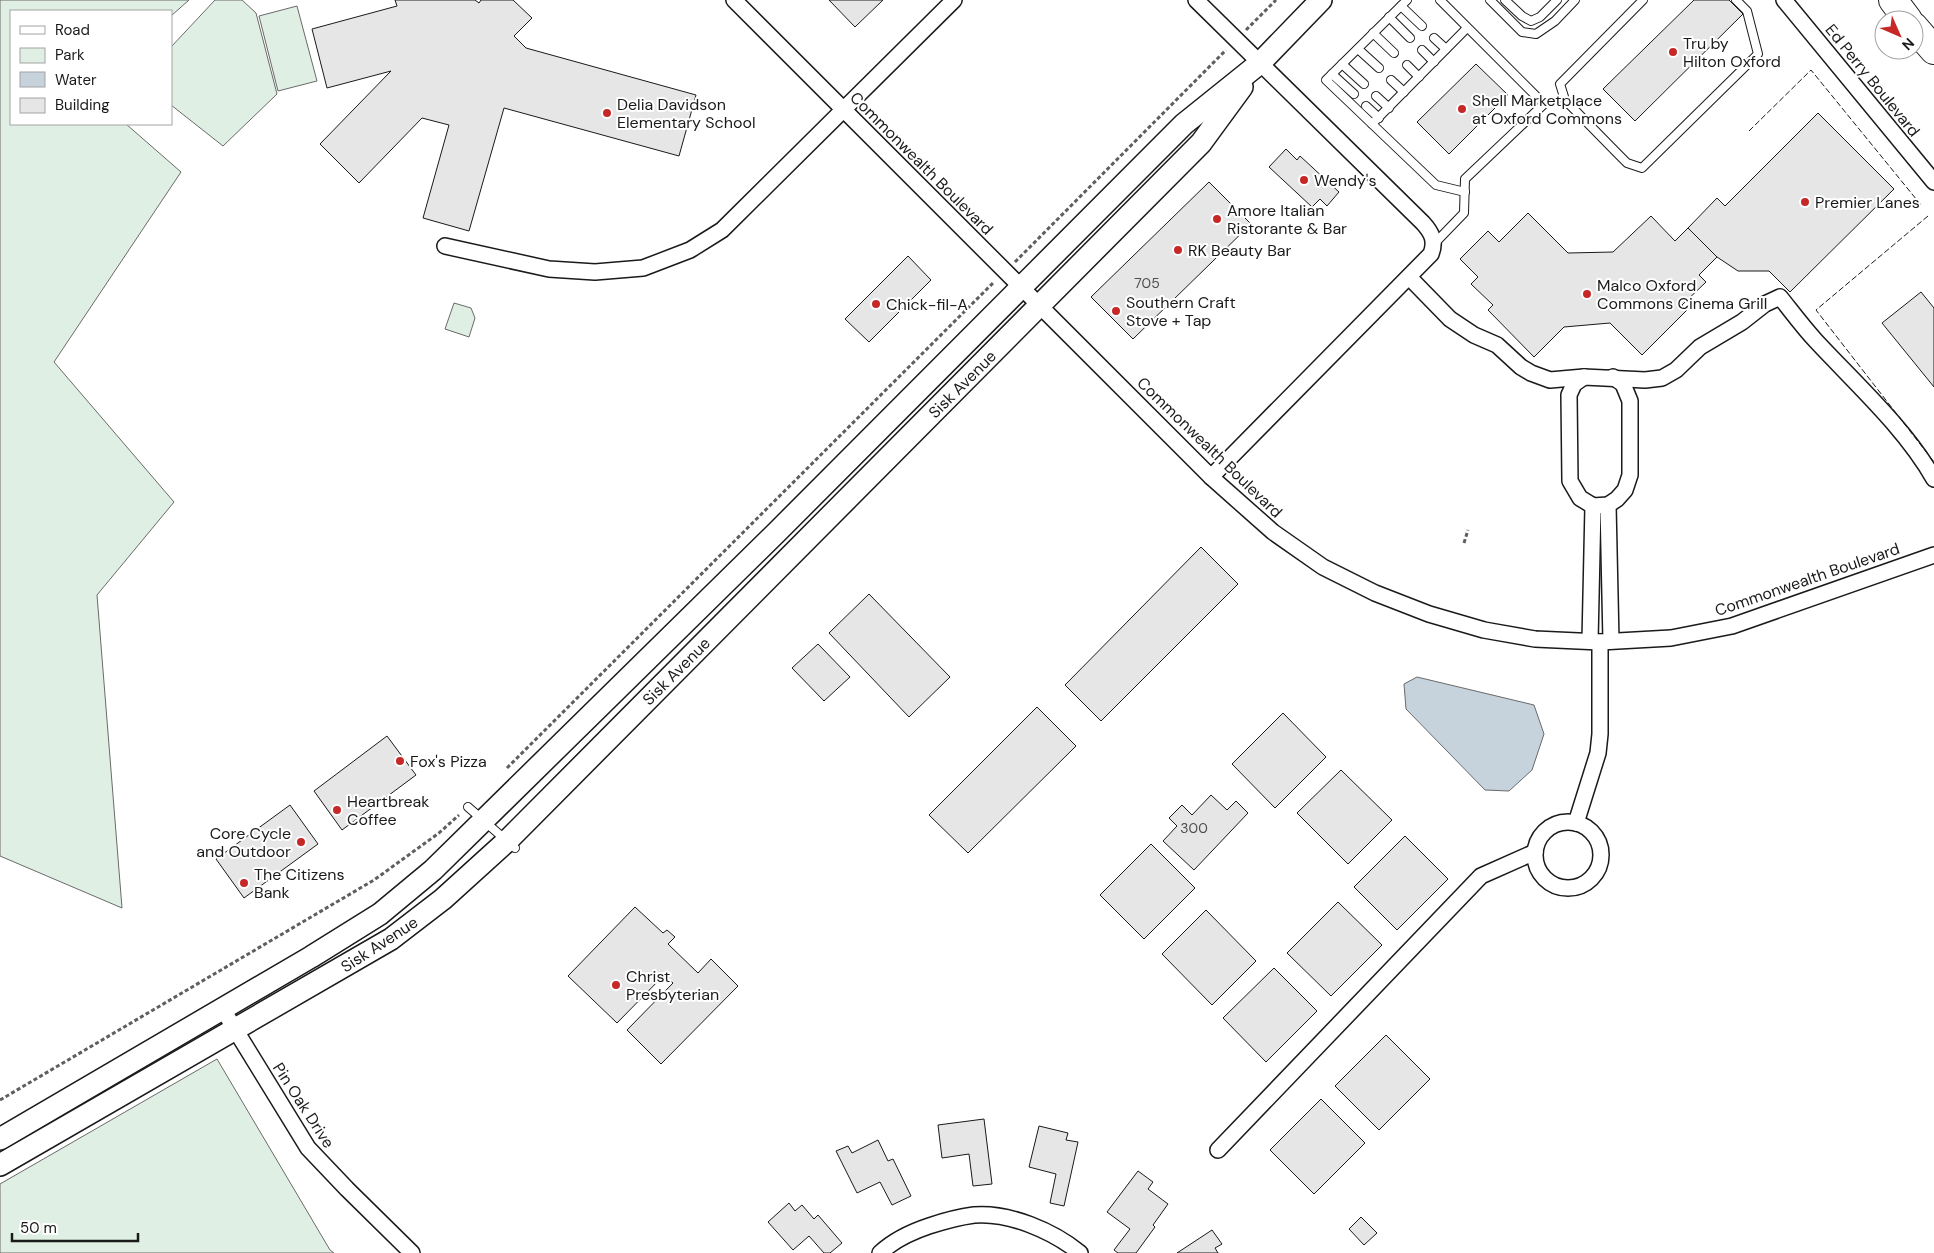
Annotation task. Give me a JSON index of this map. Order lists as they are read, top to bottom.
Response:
{
  "streets": {
    "street": [
      "Ed Perry Boulevard",
      "Commonwealth Boulevard",
      "Sisk Avenue",
      "Pin Oak Drive"
    ]
  },
  "crossings": [
    ["Commonwealth Boulevard", "Sisk Avenue"],
    ["Sisk Avenue", "Pin Oak Drive"]
  ],
  "places": [
    "Tru by Hilton Oxford",
    "Shell Marketplace at Oxford Commons",
    "Delia Davidson Elementary School",
    "Wendy's",
    "Premier Lanes",
    "Amore Italian Ristorante & Bar",
    "RK Beauty Bar",
    "Malco Oxford Commons Cinema Grill",
    "Chick-fil-A",
    "Southern Craft Stove + Tap",
    "Fox's Pizza",
    "Heartbreak Coffee",
    "Core Cycle and Outdoor",
    "The Citizens Bank",
    "Christ Presbyterian"
  ],
  "house_numbers": ["705", "300"],
  "legend": [
    "Road",
    "Park",
    "Water",
    "Building"
  ],
  "scale_bar": "50 m",
  "north": "bottom right"
}
